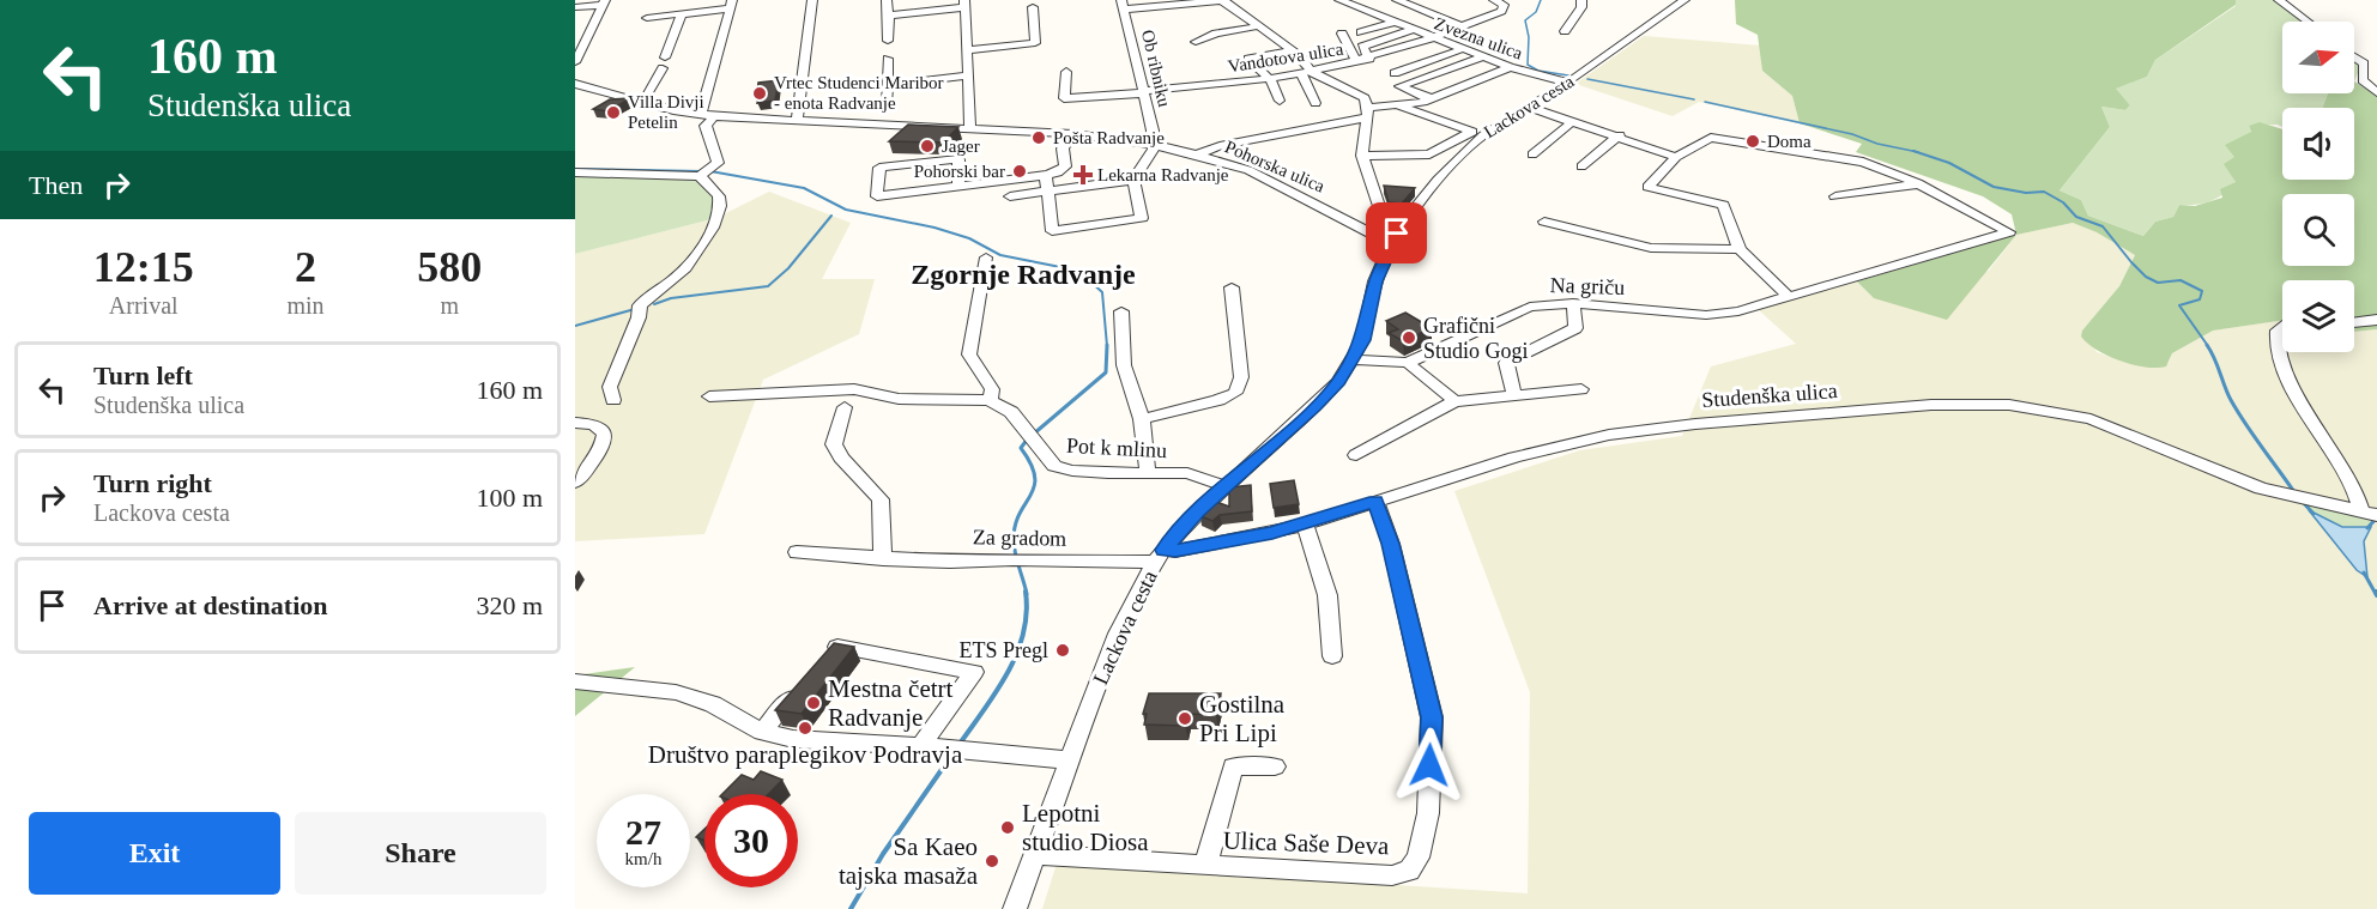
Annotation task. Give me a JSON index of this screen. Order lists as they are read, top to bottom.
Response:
{
  "streets": {
    "street": [
      "Zvezna ulica",
      "Vandotova ulica",
      "Ob ribniku",
      "Lackova cesta",
      "Pohorska ulica",
      "Na griču",
      "Studenška ulica",
      "Pot k mlinu",
      "Za gradom",
      "Ulica Saše Deva"
    ]
  },
  "crossings": [
    ["Zvezna ulica", "Vandotova ulica"],
    ["Zvezna ulica", "Lackova cesta"],
    ["Vandotova ulica", "Ob ribniku"],
    ["Ob ribniku", "Pohorska ulica"],
    ["Lackova cesta", "Pohorska ulica"],
    ["Lackova cesta", "Na griču"],
    ["Lackova cesta", "Studenška ulica"],
    ["Lackova cesta", "Pot k mlinu"],
    ["Lackova cesta", "Za gradom"],
    ["Lackova cesta", "Ulica Saše Deva"],
    ["Studenška ulica", "Za gradom"],
    ["Studenška ulica", "Ulica Saše Deva"]
  ],
  "districts": ["Zgornje Radvanje"],
  "places": {
    "other": [
      "Vrtec Studenci Maribor - enota Radvanje",
      "Villa Divji Petelin",
      "Pošta Radvanje",
      "Doma",
      "Jager",
      "Pohorski bar",
      "Grafični Studio Gogi",
      "ETS Pregl",
      "Mestna četrt Radvanje",
      "Gostilna Pri Lipi",
      "Društvo paraplegikov Podravja",
      "Lepotni studio Diosa",
      "Sa Kaeo tajska masaža"
    ],
    "health": ["Lekarna Radvanje"]
  },
  "north": "right",
  "page": {
    "turn": ["160 m", "Studenška ulica"],
    "then": "Then",
    "eta": [
      "12:15",
      "Arrival",
      "2",
      "min",
      "580",
      "m"
    ],
    "list": [
      {
        "name": "Turn left",
        "note": "Studenška ulica",
        "value": "160 m"
      },
      {
        "name": "Turn right",
        "note": "Lackova cesta",
        "value": "100 m"
      },
      {
        "name": "Arrive at destination",
        "value": "320 m"
      }
    ],
    "speed": "27 km/h",
    "limit": "30",
    "buttons": ["Exit", "Share"]
  }
}
